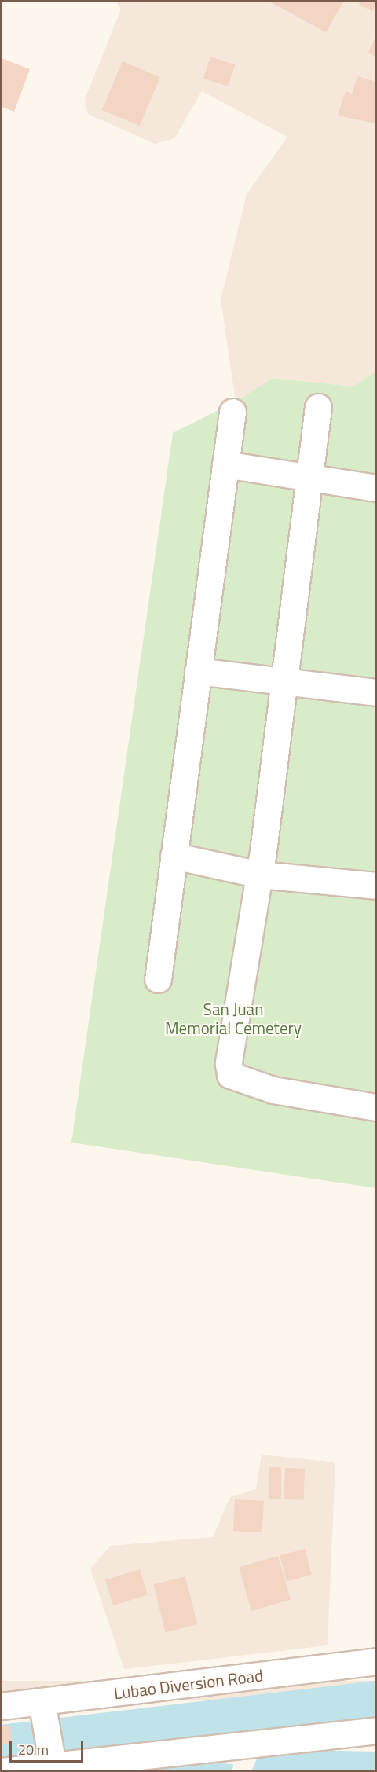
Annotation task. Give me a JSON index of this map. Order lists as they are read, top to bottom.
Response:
{
  "streets": {
    "street": ["Lubao Diversion Road"]
  },
  "parks": ["San Juan Memorial Cemetery"],
  "scale_bar": "20 m"
}
